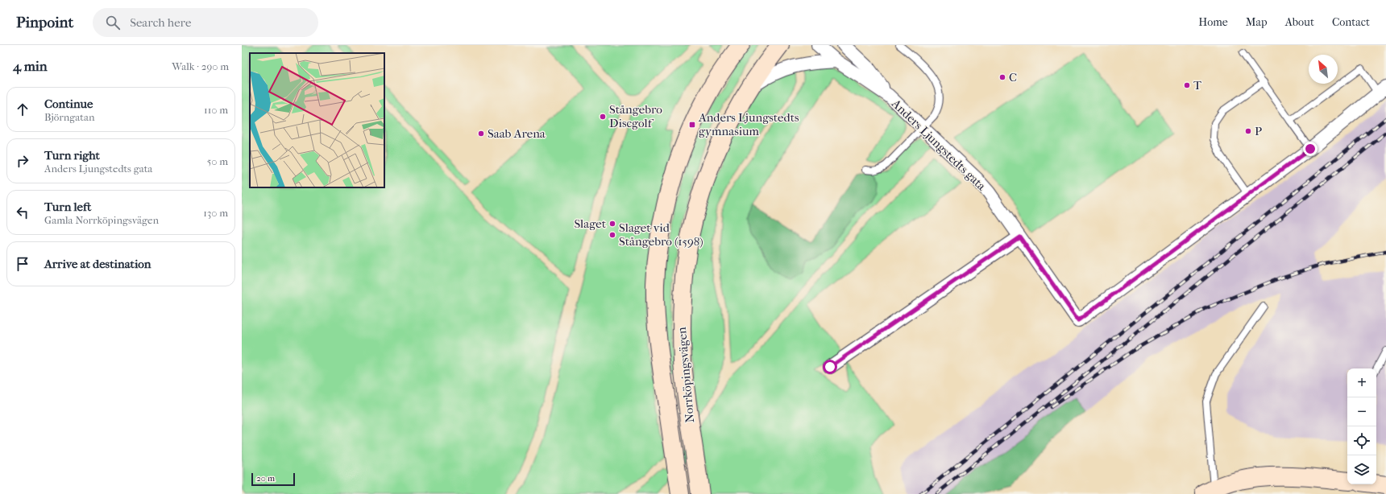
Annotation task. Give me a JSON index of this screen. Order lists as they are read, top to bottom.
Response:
{
  "streets": {
    "main road": ["Norrköpingsvägen"],
    "street": ["Anders Ljungstedts gata"]
  },
  "places": {
    "other": [
      "C",
      "T",
      "Stångebro Discgolf",
      "P",
      "Saab Arena",
      "Slaget",
      "Slaget vid Stångebro (1598)"
    ],
    "transit": ["Anders Ljungstedts gymnasium"]
  },
  "scale_bar": "20 m",
  "north": "top left",
  "page": {
    "header": "Pinpoint",
    "search": "Search here",
    "nav": [
      "Home",
      "Map",
      "About",
      "Contact"
    ],
    "heading": ["4 min", "Walk · 290 m"],
    "list": [
      ["Continue", "Björngatan", "110 m"],
      ["Turn right", "Anders Ljungstedts gata", "50 m"],
      ["Turn left", "Gamla Norrköpingsvägen", "130 m"],
      "Arrive at destination"
    ],
    "map_buttons": ["+", "−"],
    "scale": "20 m"
  }
}
